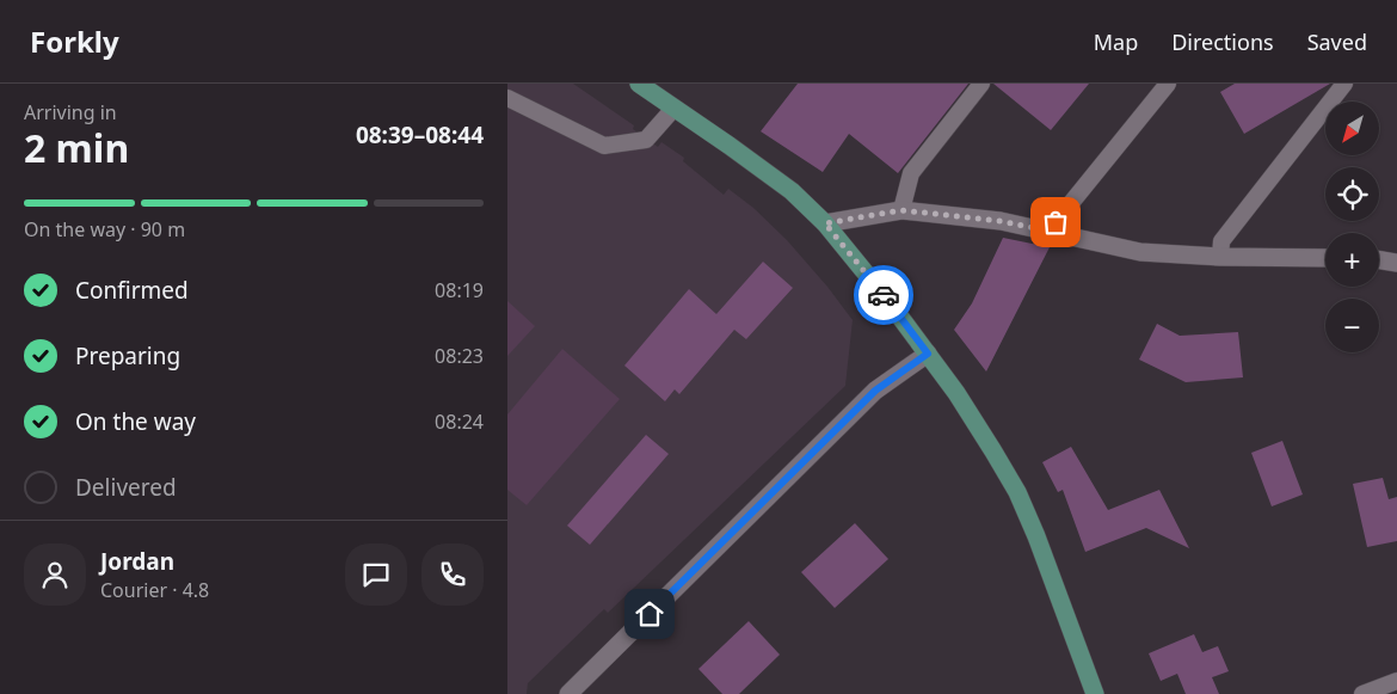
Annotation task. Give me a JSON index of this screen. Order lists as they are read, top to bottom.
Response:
{
  "north": "bottom left",
  "page": {
    "header": "Forkly",
    "nav": ["Map", "Directions", "Saved"],
    "heading": ["2 min", "Arriving in", "08:39–08:44"],
    "panel": ["Jordan", "Courier · 4.8"],
    "map_buttons": ["+", "−"],
    "bar": "On the way · 90 m",
    "list": [
      ["Confirmed", "08:19"],
      ["Preparing", "08:23"],
      ["On the way", "08:24"],
      "Delivered"
    ]
  }
}
